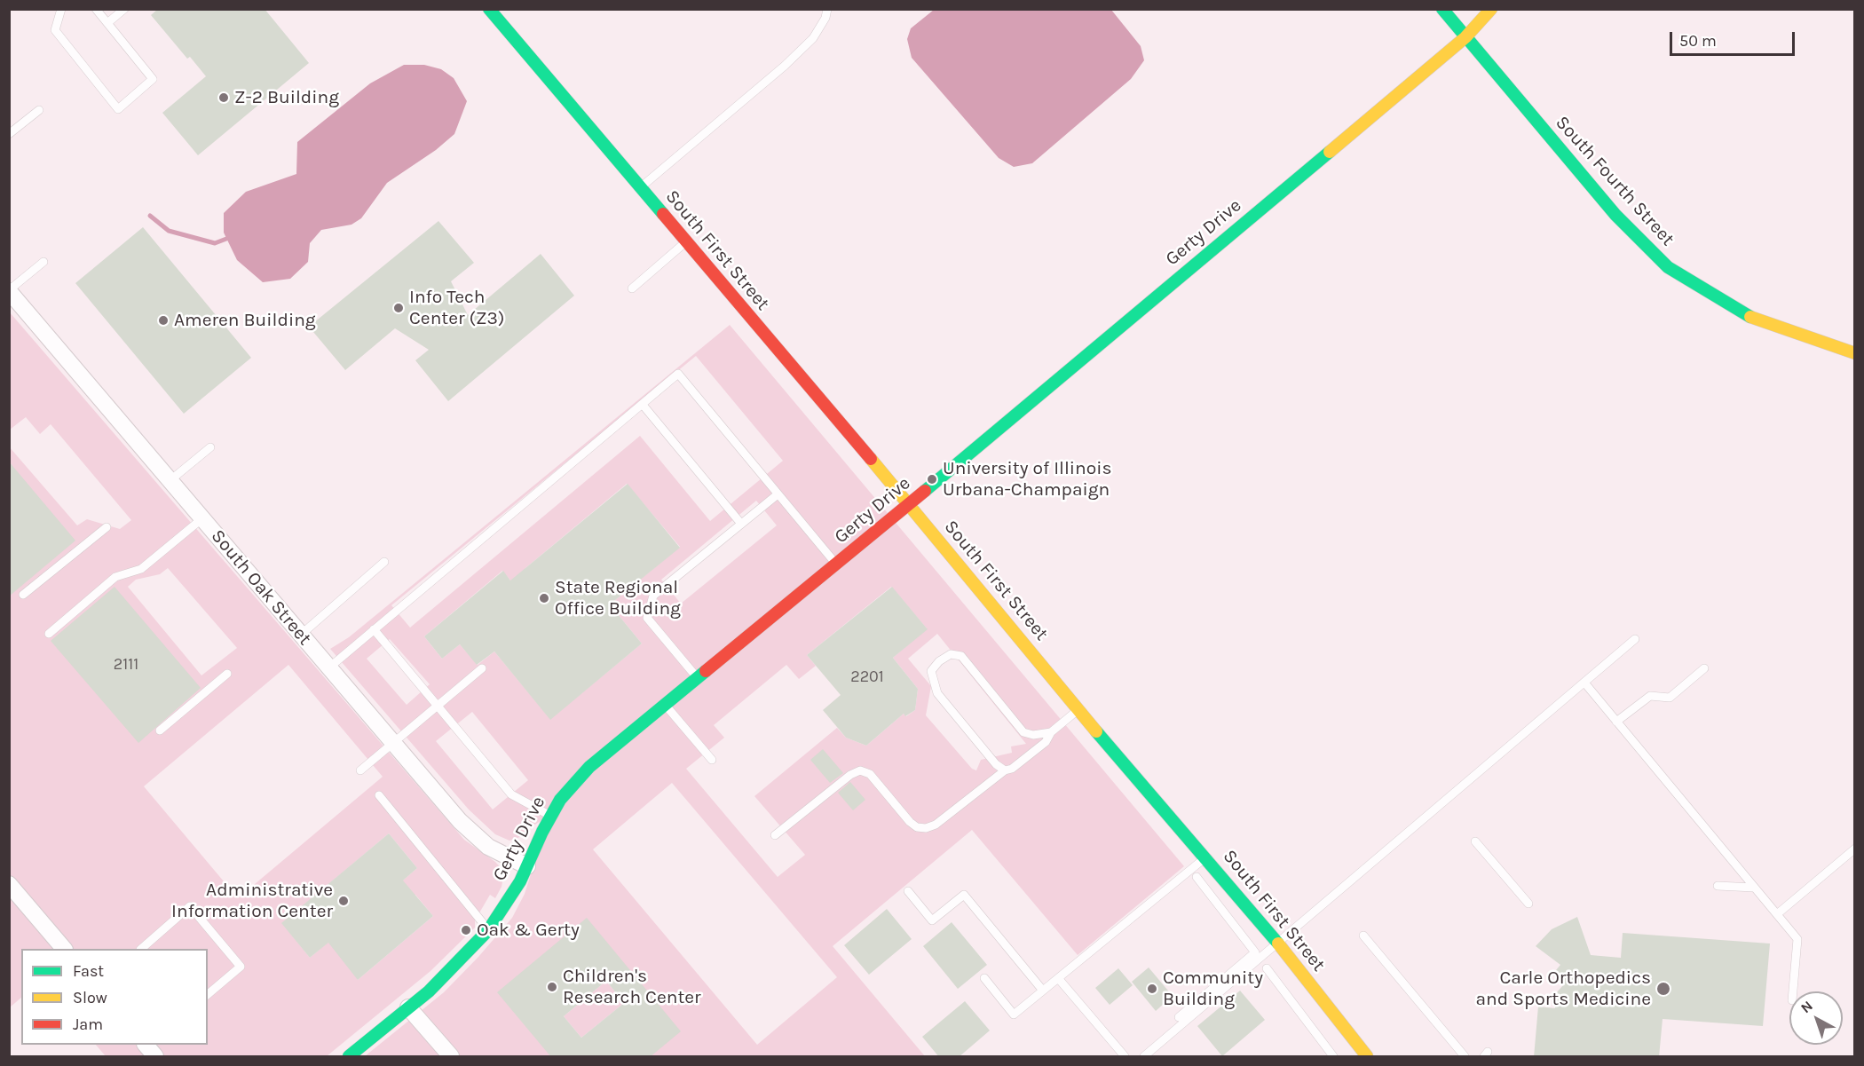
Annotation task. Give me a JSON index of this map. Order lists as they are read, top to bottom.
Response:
{
  "streets": {
    "street": [
      "South Fourth Street",
      "Gerty Drive",
      "South First Street",
      "South Oak Street"
    ]
  },
  "crossings": [
    ["South Fourth Street", "Gerty Drive"],
    ["Gerty Drive", "South First Street"],
    ["Gerty Drive", "South Oak Street"]
  ],
  "places": [
    "Z-2 Building",
    "Info Tech Center (Z3)",
    "Ameren Building",
    "University of Illinois Urbana-Champaign",
    "State Regional Office Building",
    "Administrative Information Center",
    "Oak & Gerty",
    "Children's Research Center",
    "Community Building",
    "Carle Orthopedics and Sports Medicine"
  ],
  "house_numbers": ["2111", "2201"],
  "legend": ["Fast", "Slow", "Jam"],
  "scale_bar": "50 m",
  "north": "top left"
}
